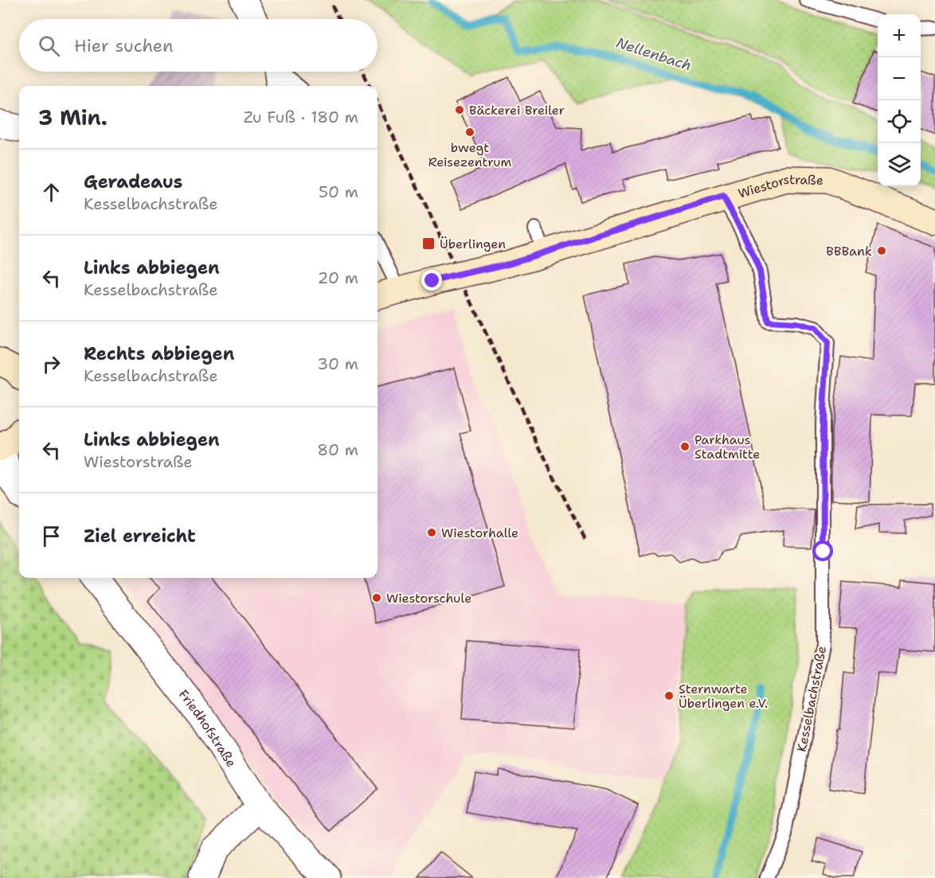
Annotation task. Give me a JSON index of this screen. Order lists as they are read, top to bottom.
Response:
{
  "streets": {
    "street": ["Wiestorstraße", "Friedhofstraße"],
    "lane": ["Kesselbachstraße"]
  },
  "crossings": [
    ["Wiestorstraße", "Kesselbachstraße"]
  ],
  "water": ["Nellenbach"],
  "places": {
    "other": [
      "Bäckerei Breiler",
      "bwegt Reisezentrum",
      "BBBank",
      "Parkhaus Stadtmitte",
      "Wiestorhalle",
      "Wiestorschule",
      "Sternwarte Überlingen e.V."
    ],
    "transit": ["Überlingen"]
  },
  "page": {
    "map_buttons": ["+", "−"],
    "search": "Hier suchen",
    "heading": ["3 Min.", "Zu Fuß · 180 m"],
    "list": [
      ["Geradeaus", "Kesselbachstraße", "50 m"],
      ["Links abbiegen", "Kesselbachstraße", "20 m"],
      ["Rechts abbiegen", "Kesselbachstraße", "30 m"],
      ["Links abbiegen", "Wiestorstraße", "80 m"],
      "Ziel erreicht"
    ]
  }
}
